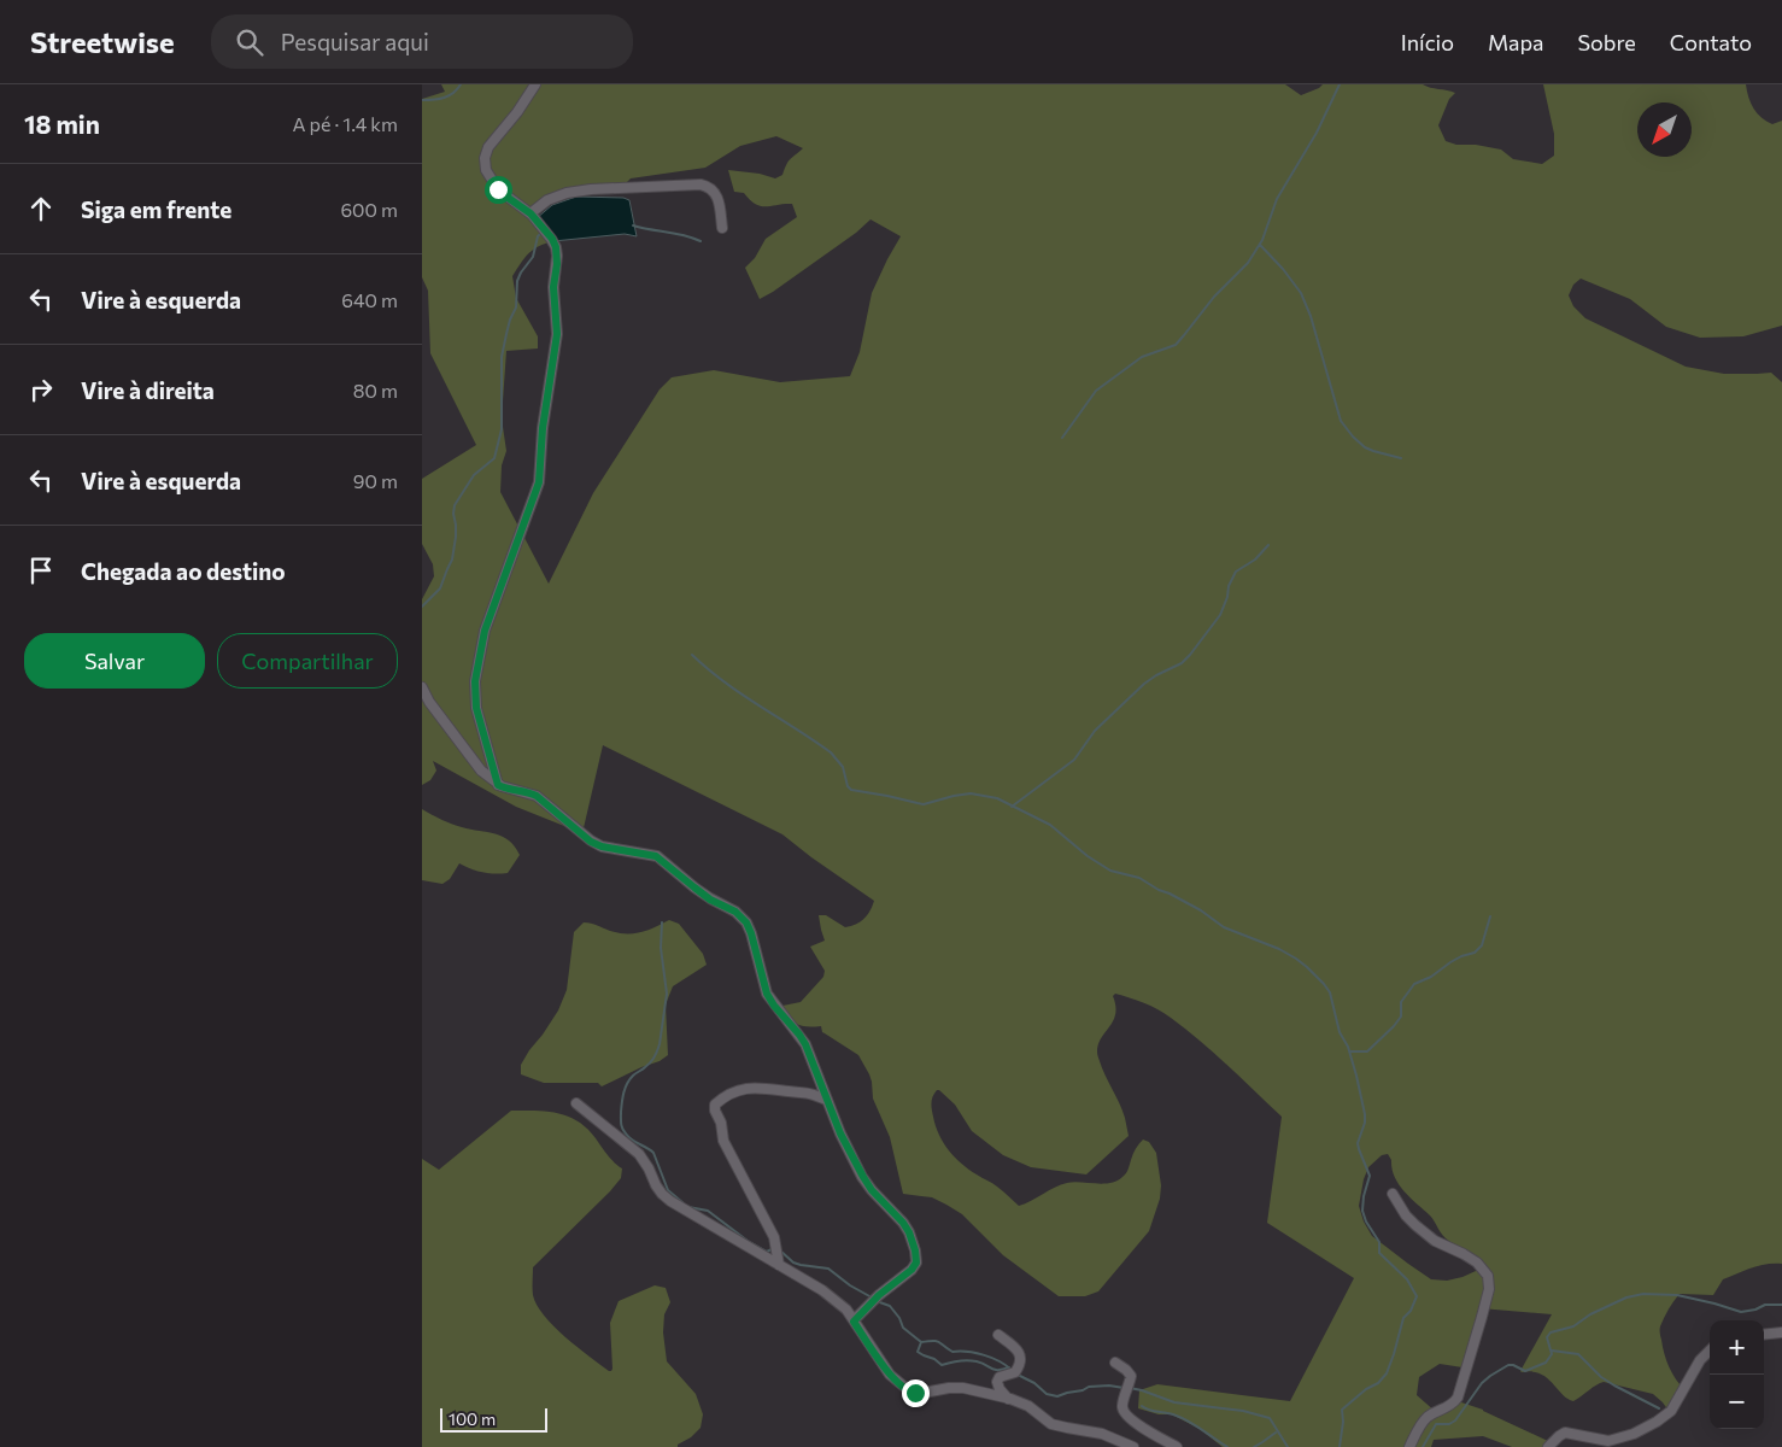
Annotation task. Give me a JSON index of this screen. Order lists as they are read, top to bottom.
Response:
{
  "scale_bar": "100 m",
  "north": "bottom left",
  "page": {
    "header": "Streetwise",
    "search": "Pesquisar aqui",
    "nav": [
      "Início",
      "Mapa",
      "Sobre",
      "Contato"
    ],
    "heading": ["18 min", "A pé · 1.4 km"],
    "list": [
      ["Siga em frente", "600 m"],
      ["Vire à esquerda", "640 m"],
      ["Vire à direita", "80 m"],
      ["Vire à esquerda", "90 m"],
      "Chegada ao destino"
    ],
    "buttons": ["Salvar", "Compartilhar"],
    "map_buttons": ["+", "−"],
    "scale": "100 m"
  }
}
